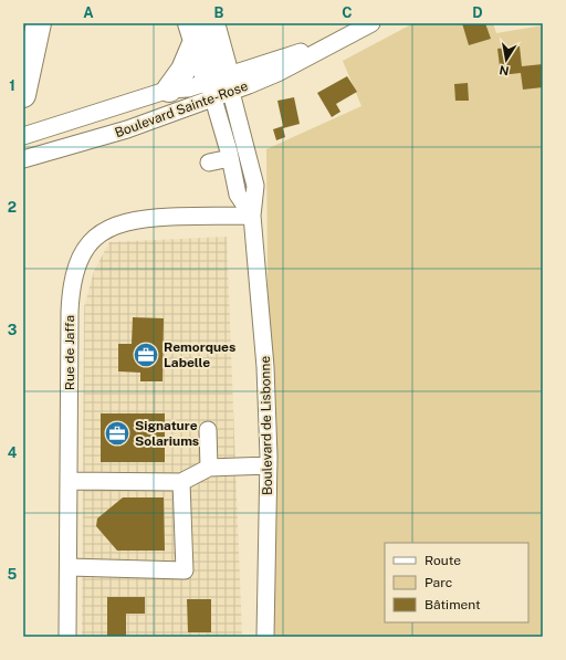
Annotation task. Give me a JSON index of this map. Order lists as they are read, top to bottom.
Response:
{
  "streets": {
    "street": ["Boulevard Sainte-Rose", "Rue de Jaffa", "Boulevard de Lisbonne"]
  },
  "crossings": [
    ["Boulevard Sainte-Rose", "Boulevard de Lisbonne"],
    ["Rue de Jaffa", "Boulevard de Lisbonne"]
  ],
  "places": {
    "office": ["Remorques Labelle", "Signature Solariums"]
  },
  "legend": ["Route", "Parc", "Bâtiment"],
  "north": "bottom",
  "grid": {
    "columns": [
      "A",
      "B",
      "C",
      "D"
    ],
    "rows": [
      "1",
      "2",
      "3",
      "4",
      "5"
    ]
  }
}
